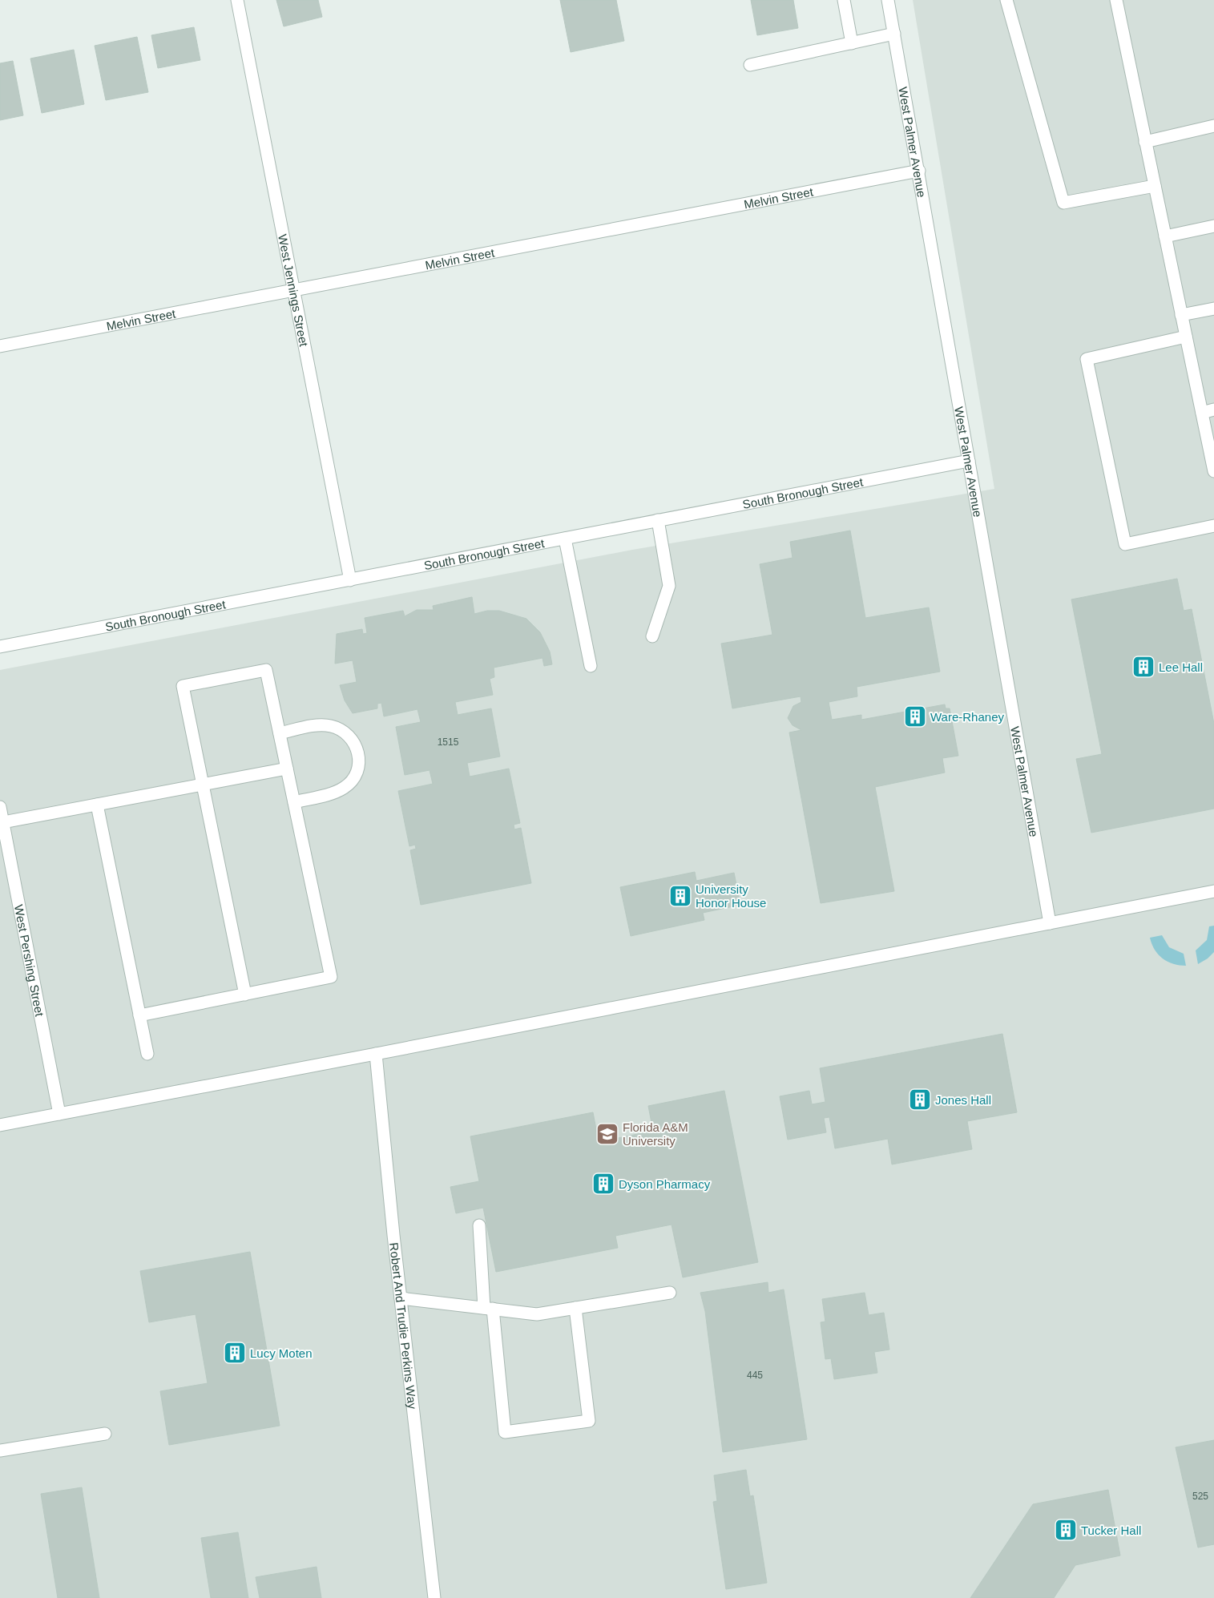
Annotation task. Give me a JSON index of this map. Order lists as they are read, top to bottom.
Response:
{
  "streets": {
    "street": [
      "West Palmer Avenue",
      "Melvin Street",
      "West Jennings Street",
      "South Bronough Street",
      "West Pershing Street",
      "Robert And Trudie Perkins Way"
    ]
  },
  "crossings": [
    ["West Palmer Avenue", "Melvin Street"],
    ["West Palmer Avenue", "South Bronough Street"],
    ["Melvin Street", "West Jennings Street"],
    ["West Jennings Street", "South Bronough Street"]
  ],
  "places": {
    "building": [
      "Lee Hall",
      "Ware-Rhaney",
      "University Honor House",
      "Jones Hall",
      "Dyson Pharmacy",
      "Lucy Moten",
      "Tucker Hall"
    ],
    "school or university": ["Florida A&M University"]
  },
  "house_numbers": ["1515", "445", "525"]
}
